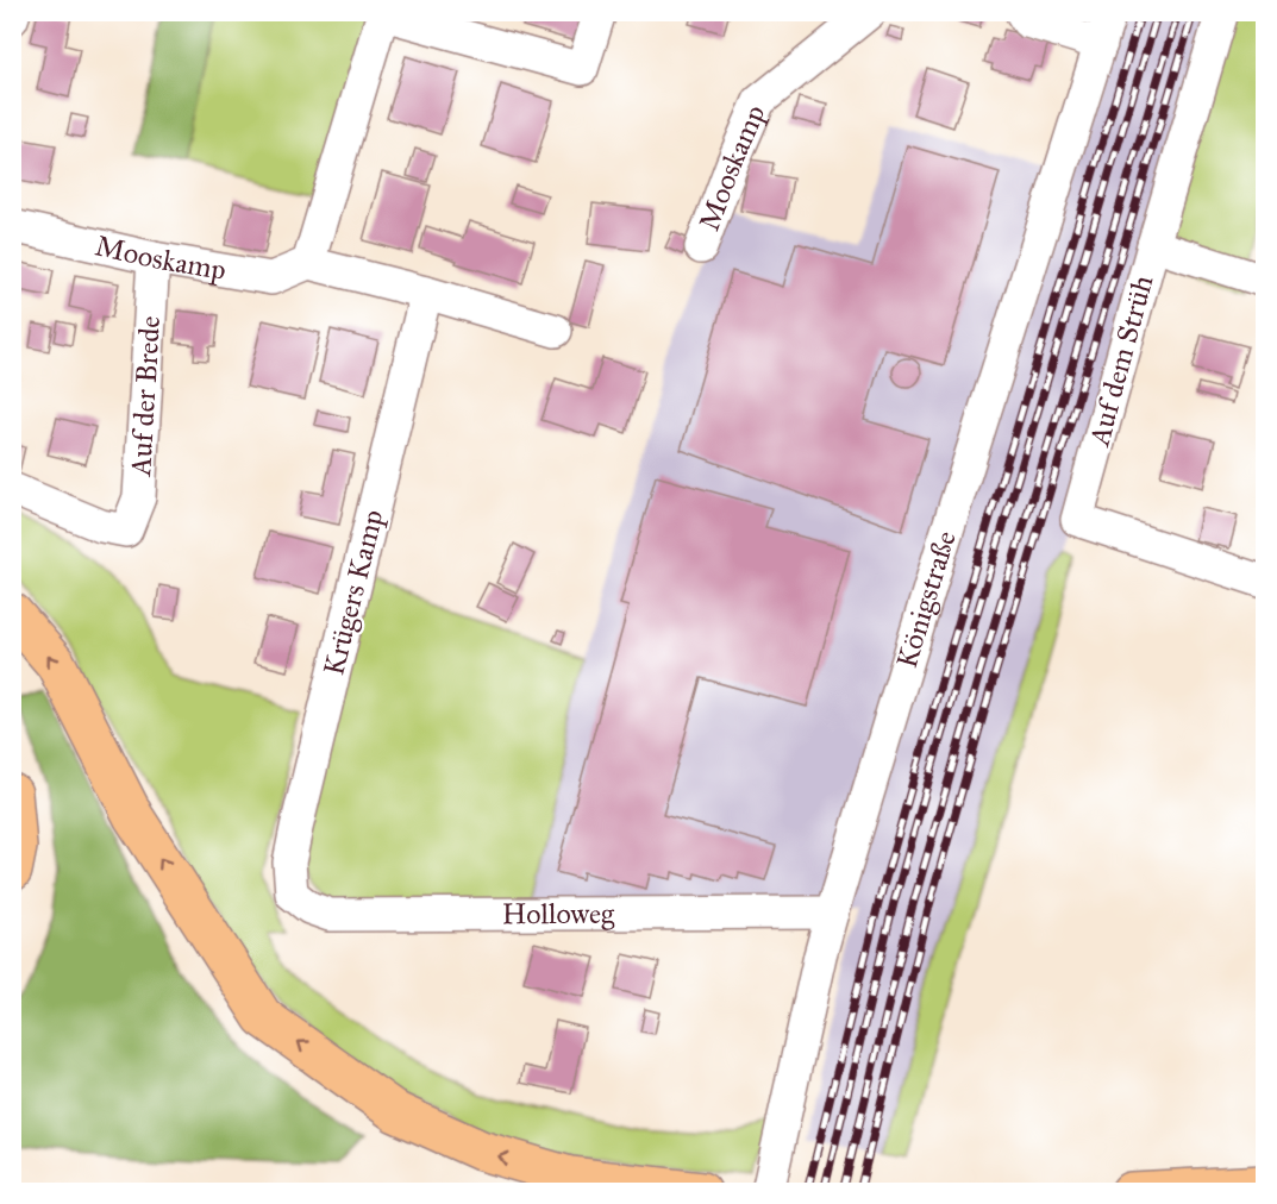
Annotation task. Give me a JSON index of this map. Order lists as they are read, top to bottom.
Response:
{
  "streets": {
    "street": [
      "Mooskamp",
      "Auf dem Strüh",
      "Auf der Brede",
      "Krügers Kamp",
      "Königstraße",
      "Holloweg"
    ]
  },
  "crossings": [
    ["Mooskamp", "Auf der Brede"],
    ["Krügers Kamp", "Holloweg"],
    ["Königstraße", "Holloweg"]
  ]
}
